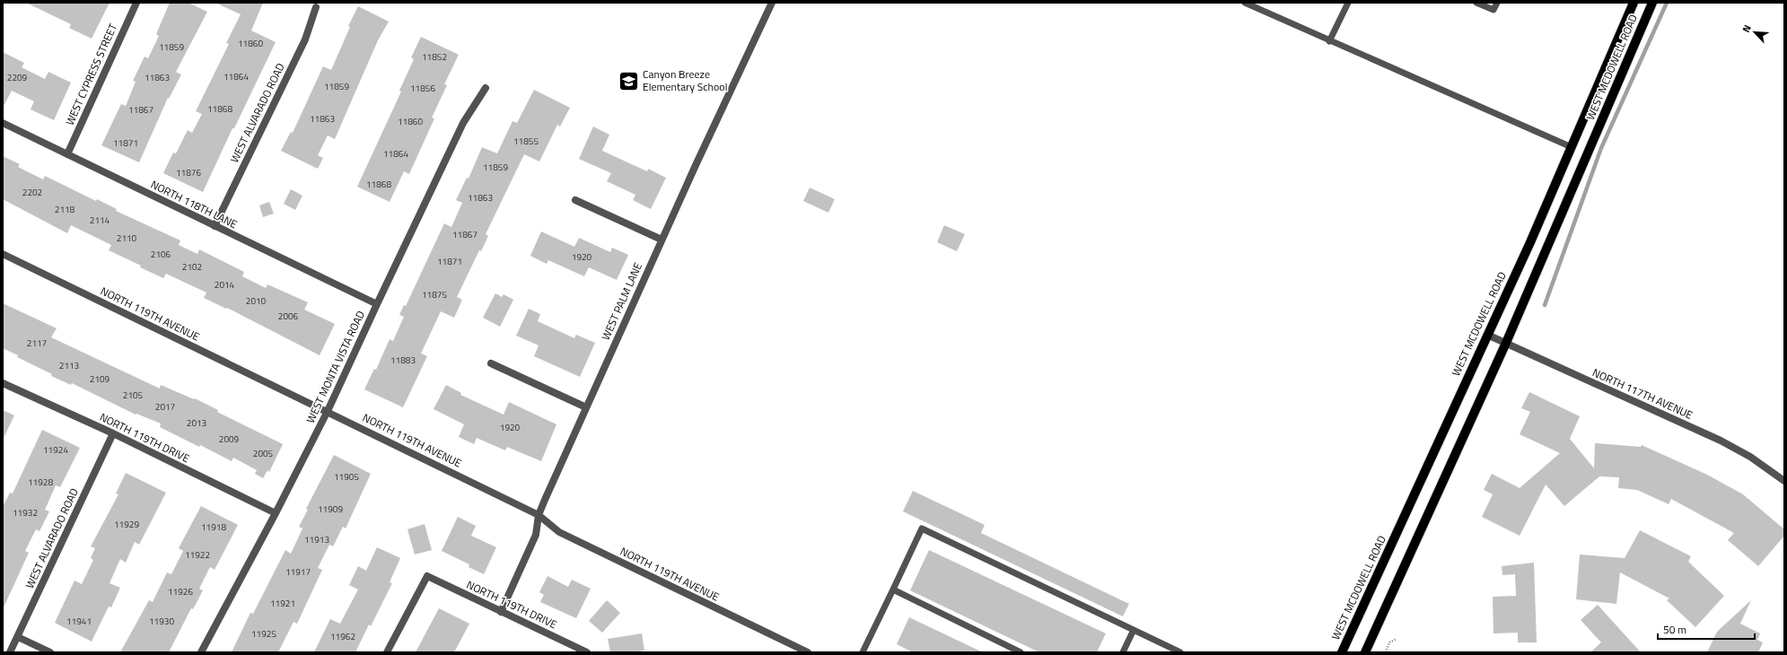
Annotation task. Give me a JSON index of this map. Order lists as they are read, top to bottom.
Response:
{
  "streets": {
    "main road": ["WEST MCDOWELL ROAD"],
    "street": [
      "WEST CYPRESS STREET",
      "WEST ALVARADO ROAD",
      "NORTH 118TH LANE",
      "WEST PALM LANE",
      "NORTH 119TH AVENUE",
      "WEST MONTA VISTA ROAD",
      "NORTH 117TH AVENUE",
      "NORTH 119TH DRIVE"
    ]
  },
  "crossings": [
    ["WEST MCDOWELL ROAD", "NORTH 117TH AVENUE"],
    ["WEST CYPRESS STREET", "NORTH 118TH LANE"],
    ["WEST ALVARADO ROAD", "NORTH 118TH LANE"],
    ["WEST ALVARADO ROAD", "NORTH 119TH DRIVE"],
    ["NORTH 118TH LANE", "WEST MONTA VISTA ROAD"],
    ["WEST PALM LANE", "NORTH 119TH AVENUE"],
    ["WEST PALM LANE", "NORTH 119TH DRIVE"],
    ["NORTH 119TH AVENUE", "WEST MONTA VISTA ROAD"],
    ["WEST MONTA VISTA ROAD", "NORTH 119TH DRIVE"]
  ],
  "places": {
    "school or university": ["Canyon Breeze Elementary School"]
  },
  "house_numbers": [
    "11860",
    "11859",
    "11852",
    "11864",
    "2209",
    "11863",
    "11859",
    "11856",
    "11868",
    "11867",
    "11863",
    "11860",
    "11855",
    "11871",
    "11864",
    "11859",
    "11876",
    "11868",
    "2202",
    "11863",
    "2118",
    "2114",
    "11867",
    "2110",
    "2106",
    "1920",
    "11871",
    "2102",
    "2014",
    "11875",
    "2010",
    "2006",
    "2117",
    "11883",
    "2113",
    "2109",
    "2105",
    "2017",
    "2013",
    "1920",
    "2009",
    "11924",
    "2005",
    "11905",
    "11928",
    "11909",
    "11932",
    "11929",
    "11918",
    "11913",
    "11922",
    "11917",
    "11926",
    "11921",
    "11941",
    "11930",
    "11925",
    "11962"
  ],
  "scale_bar": "50 m",
  "north": "top left"
}
